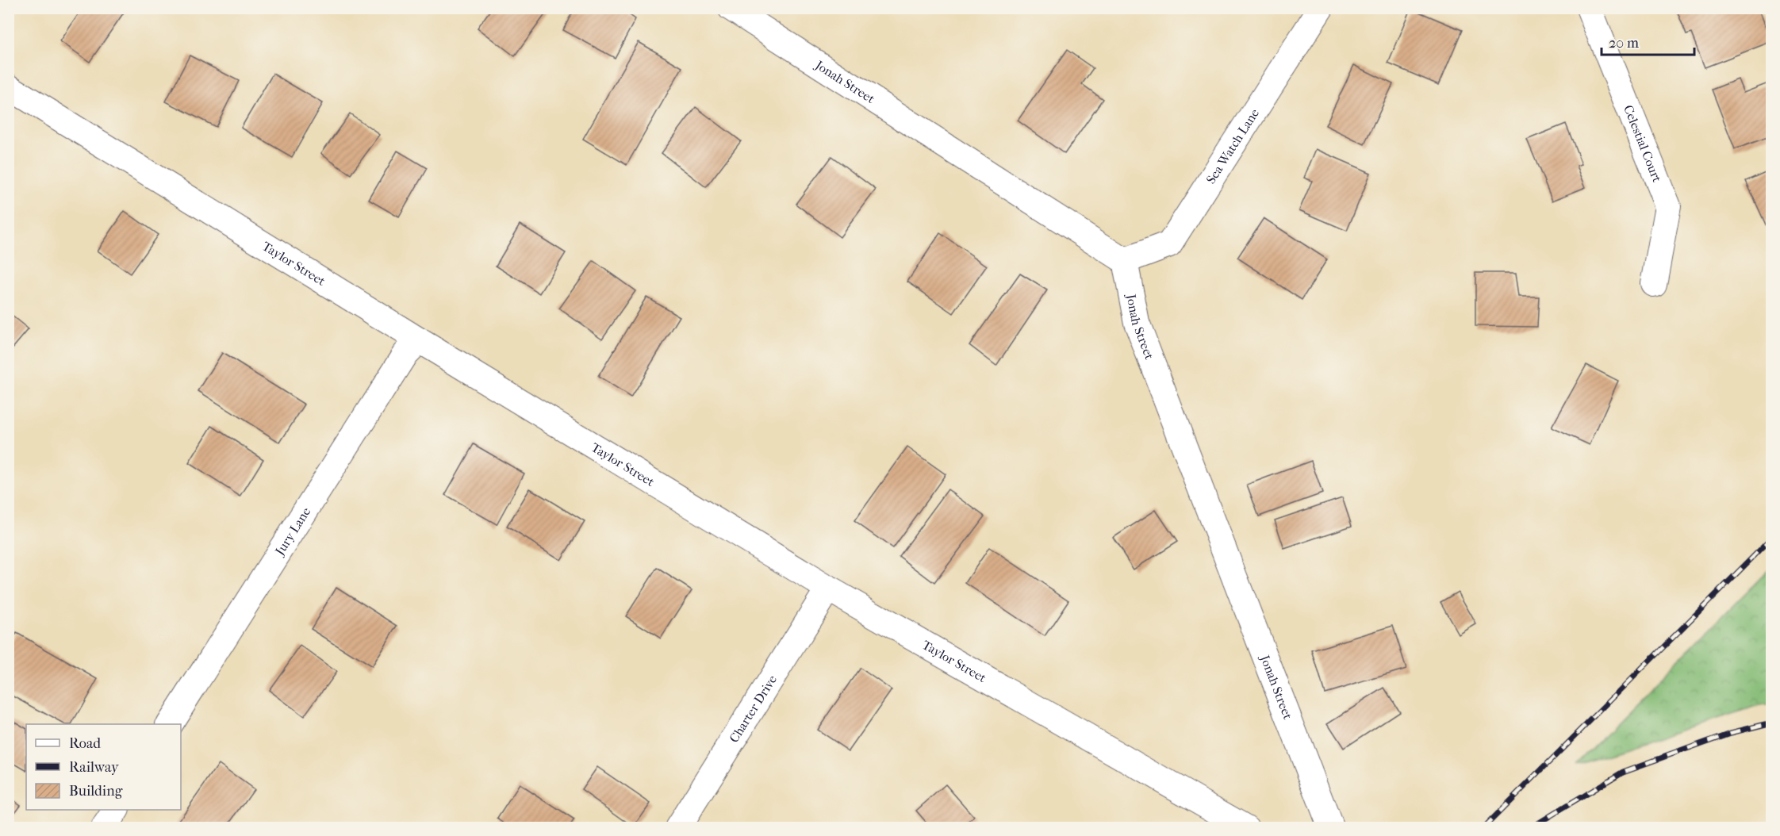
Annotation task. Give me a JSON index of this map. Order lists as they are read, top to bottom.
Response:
{
  "streets": {
    "street": [
      "Jonah Street",
      "Celestial Court",
      "Sea Watch Lane",
      "Taylor Street",
      "Jury Lane",
      "Charter Drive"
    ]
  },
  "crossings": [
    ["Jonah Street", "Sea Watch Lane"],
    ["Taylor Street", "Jury Lane"],
    ["Taylor Street", "Charter Drive"]
  ],
  "legend": ["Road", "Railway", "Building"],
  "scale_bar": "20 m"
}
